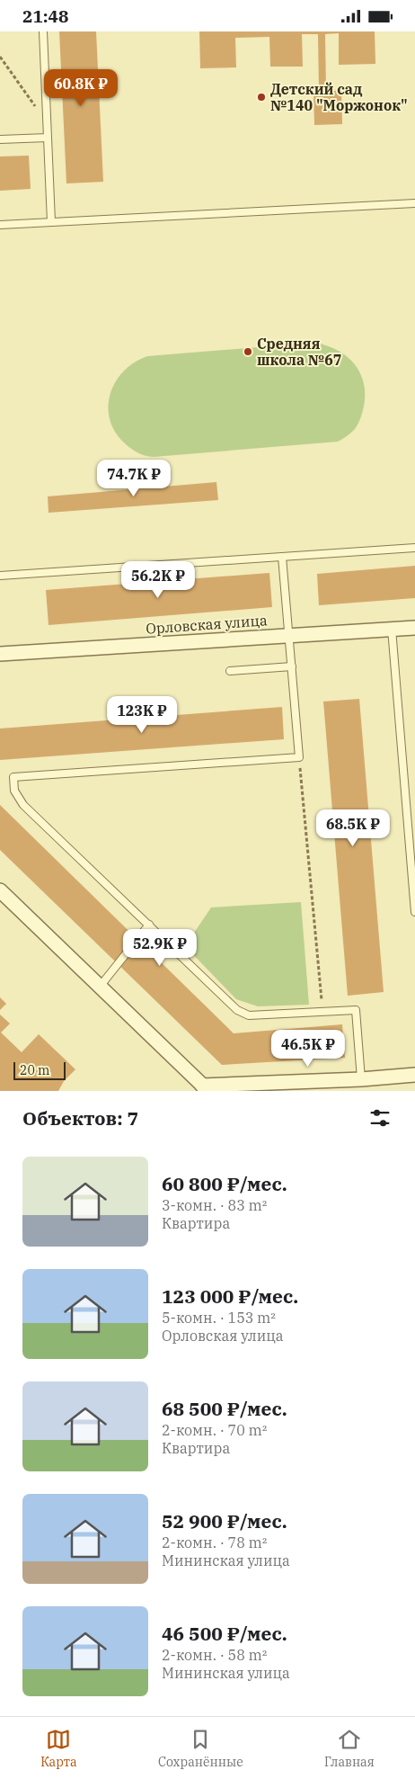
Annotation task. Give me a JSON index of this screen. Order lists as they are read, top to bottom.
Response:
{
  "streets": {
    "street": ["Орловская улица"]
  },
  "places": ["Детский сад №140 \"Моржонок\"", "Средняя школа №67"],
  "scale_bar": "20 m",
  "page": {
    "status": "21:48",
    "price": [
      "60.8K ₽",
      "74.7K ₽",
      "56.2K ₽",
      "123K ₽",
      "68.5K ₽",
      "52.9K ₽",
      "46.5K ₽"
    ],
    "scale": "20 m",
    "heading": "Объектов: 7",
    "list": [
      {
        "name": "60 800 ₽/мес.",
        "note": "3-комн. · 83 m² · Квартира"
      },
      {
        "name": "123 000 ₽/мес.",
        "note": "5-комн. · 153 m² · Орловская улица"
      },
      {
        "name": "68 500 ₽/мес.",
        "note": "2-комн. · 70 m² · Квартира"
      },
      {
        "name": "52 900 ₽/мес.",
        "note": "2-комн. · 78 m² · Мининская улица"
      },
      {
        "name": "46 500 ₽/мес.",
        "note": "2-комн. · 58 m² · Мининская улица"
      }
    ],
    "tabs": ["Карта", "Сохранённые", "Главная"]
  }
}
